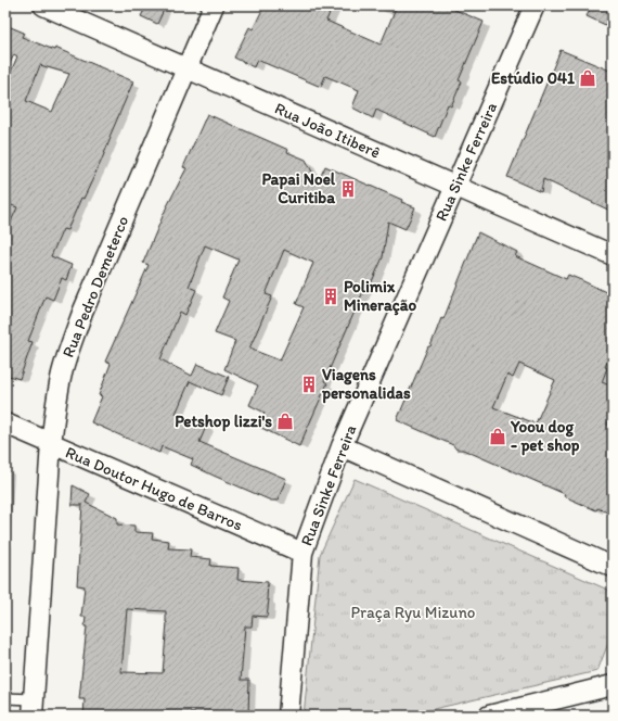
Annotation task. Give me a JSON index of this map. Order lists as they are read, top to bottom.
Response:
{
  "streets": {
    "street": [
      "Rua João Itiberê",
      "Rua Sinke Ferreira",
      "Rua Pedro Demeterco",
      "Rua Doutor Hugo de Barros"
    ]
  },
  "crossings": [
    ["Rua João Itiberê", "Rua Sinke Ferreira"],
    ["Rua João Itiberê", "Rua Pedro Demeterco"],
    ["Rua Sinke Ferreira", "Rua Doutor Hugo de Barros"],
    ["Rua Pedro Demeterco", "Rua Doutor Hugo de Barros"]
  ],
  "parks": ["Praça Ryu Mizuno"],
  "places": {
    "shop": ["Estúdio 041", "Petshop lizzi's", "Yoou dog - pet shop"],
    "building": ["Papai Noel Curitiba", "Polimix Mineração", "Viagens personalidas"]
  }
}
